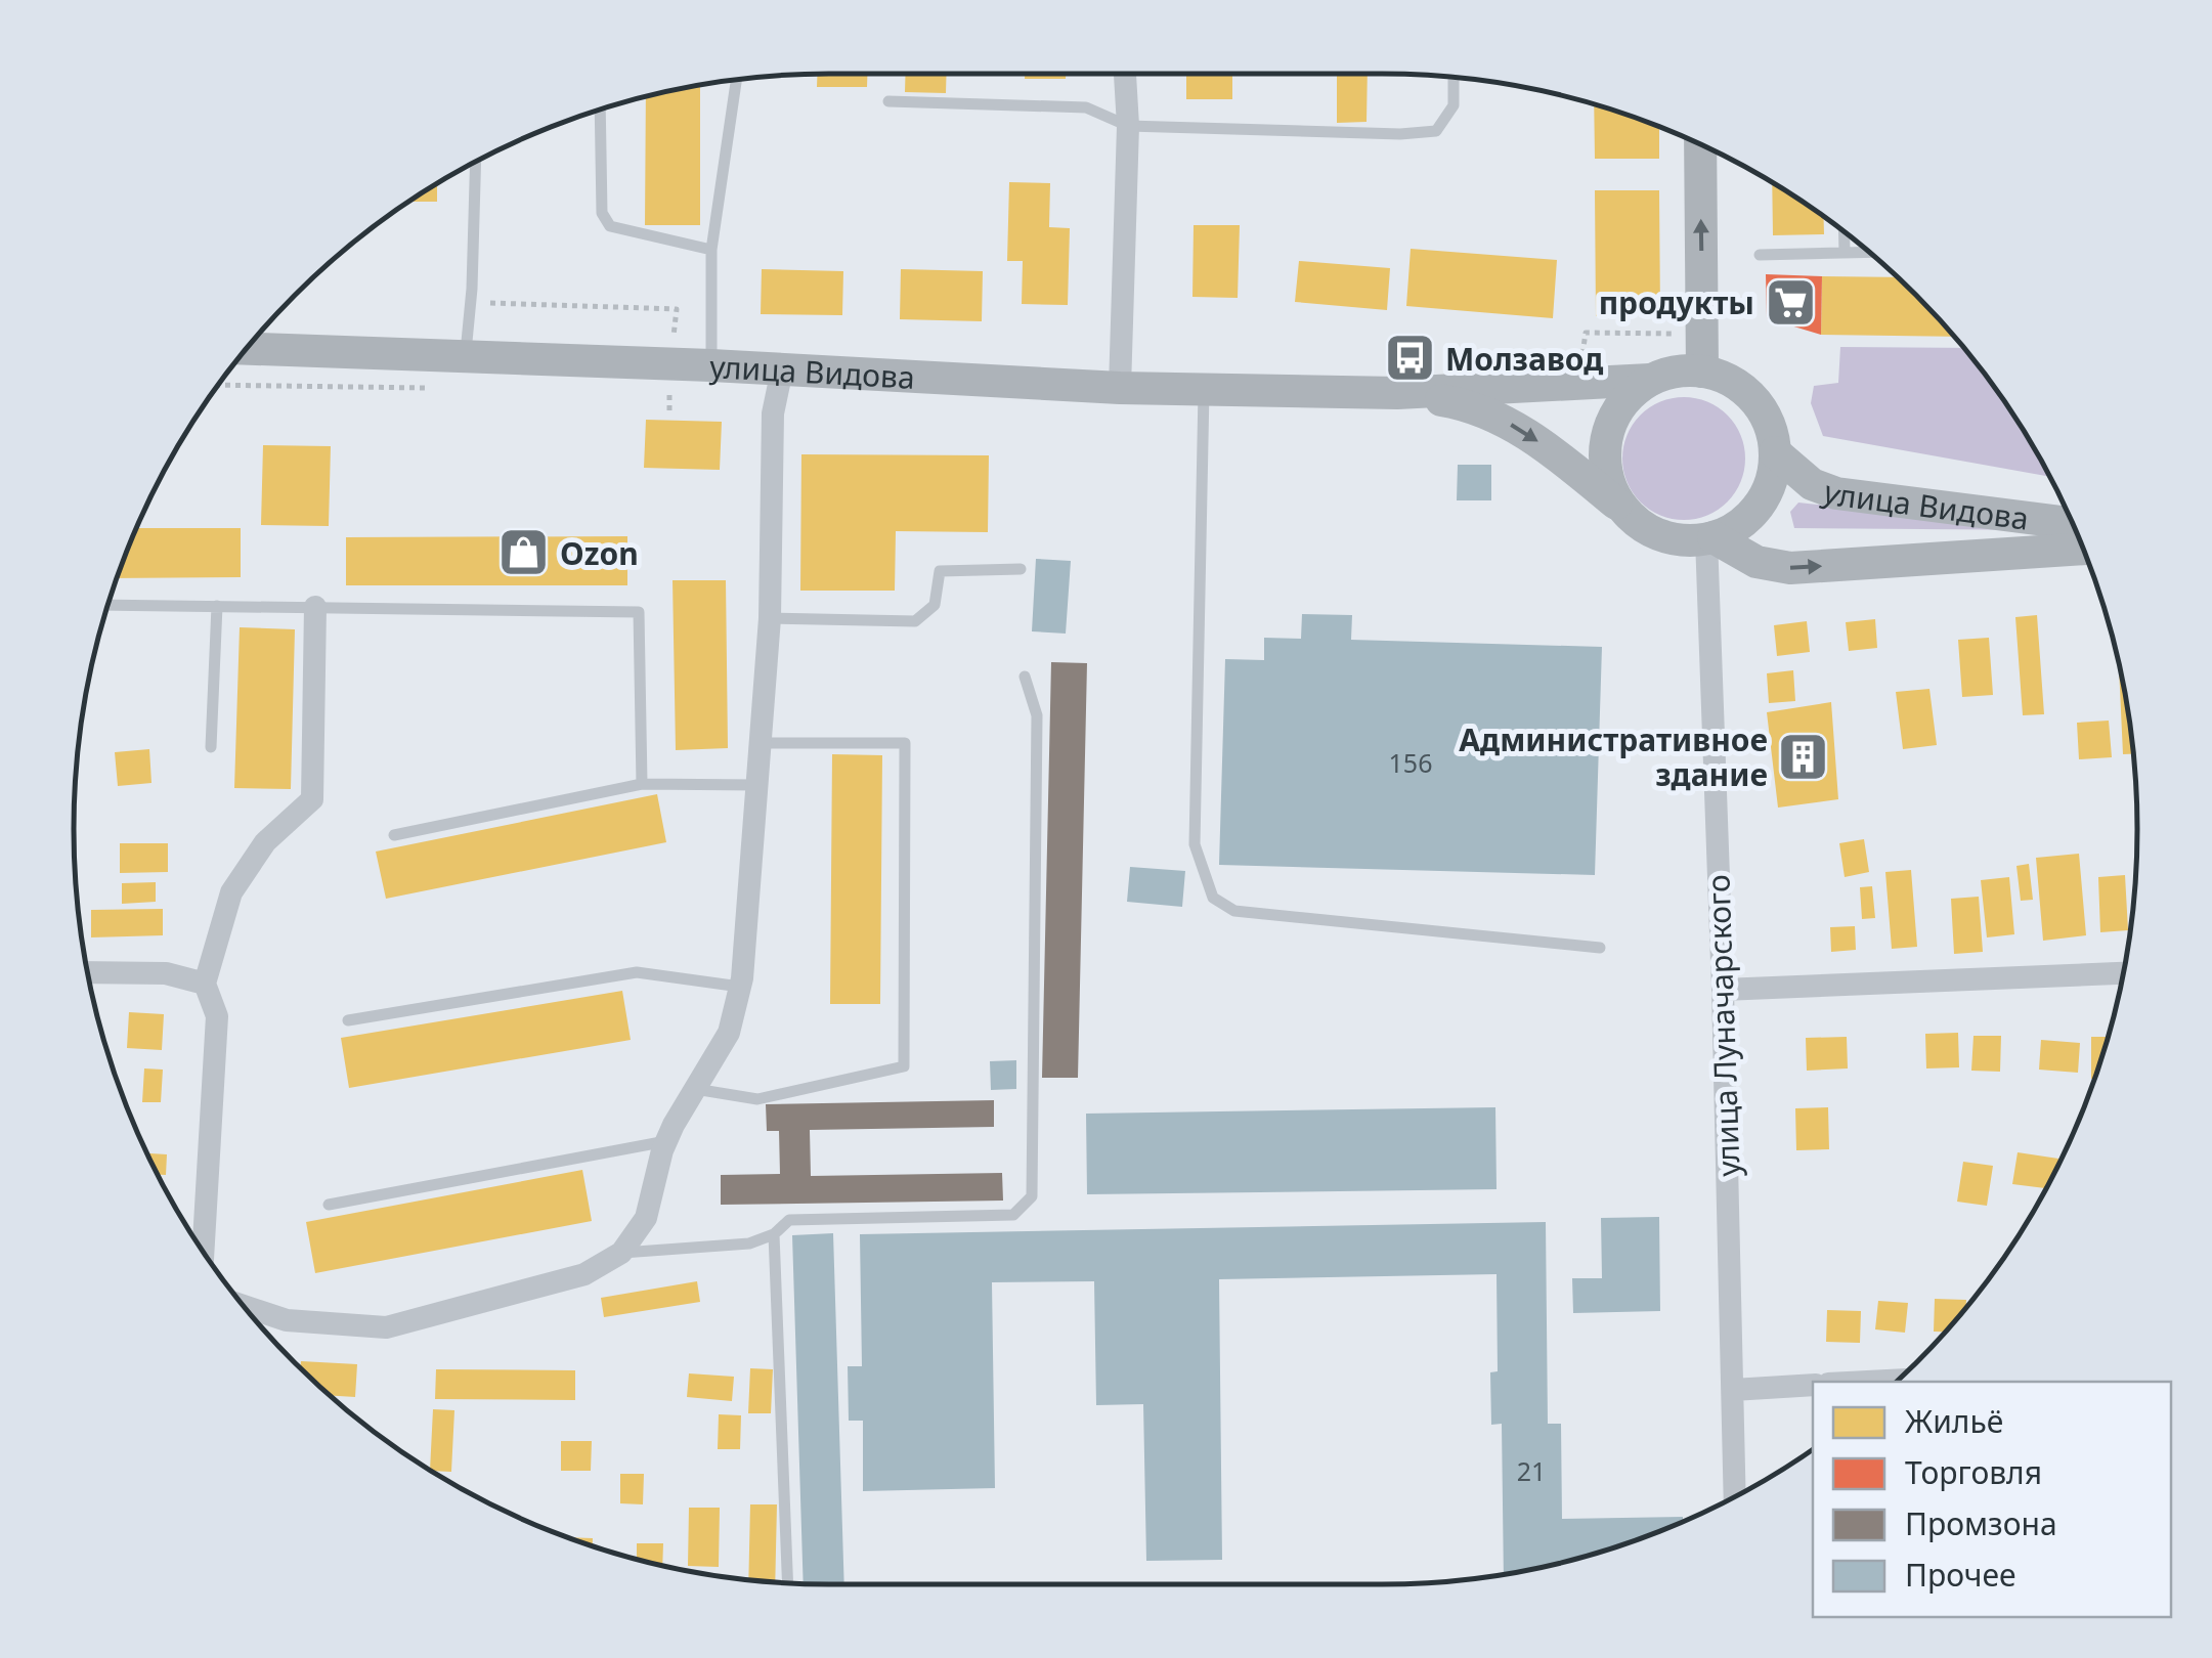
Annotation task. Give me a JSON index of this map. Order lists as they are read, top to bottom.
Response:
{
  "streets": {
    "street": ["улица Видова", "улица Луначарского"]
  },
  "crossings": [
    ["улица Видова", "улица Луначарского"]
  ],
  "places": {
    "supermarket": ["продукты"],
    "bus stop": ["Молзавод"],
    "shop": ["Ozon"],
    "building": ["Административное здание"]
  },
  "house_numbers": ["156", "21"],
  "legend": [
    "Жильё",
    "Торговля",
    "Промзона",
    "Прочее"
  ]
}
